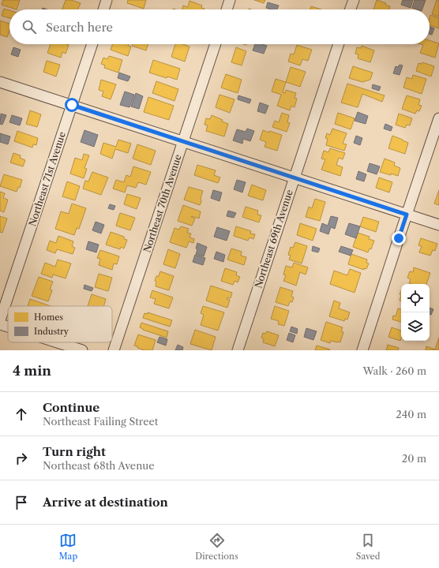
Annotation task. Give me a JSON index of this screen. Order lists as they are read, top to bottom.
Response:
{
  "streets": {
    "street": ["Northeast 71st Avenue", "Northeast 70th Avenue", "Northeast 69th Avenue"]
  },
  "legend": ["Homes", "Industry"],
  "page": {
    "search": "Search here",
    "heading": ["4 min", "Walk · 260 m"],
    "list": [
      ["Continue", "Northeast Failing Street", "240 m"],
      ["Turn right", "Northeast 68th Avenue", "20 m"],
      "Arrive at destination"
    ],
    "nav": ["Map", "Directions", "Saved"]
  }
}
